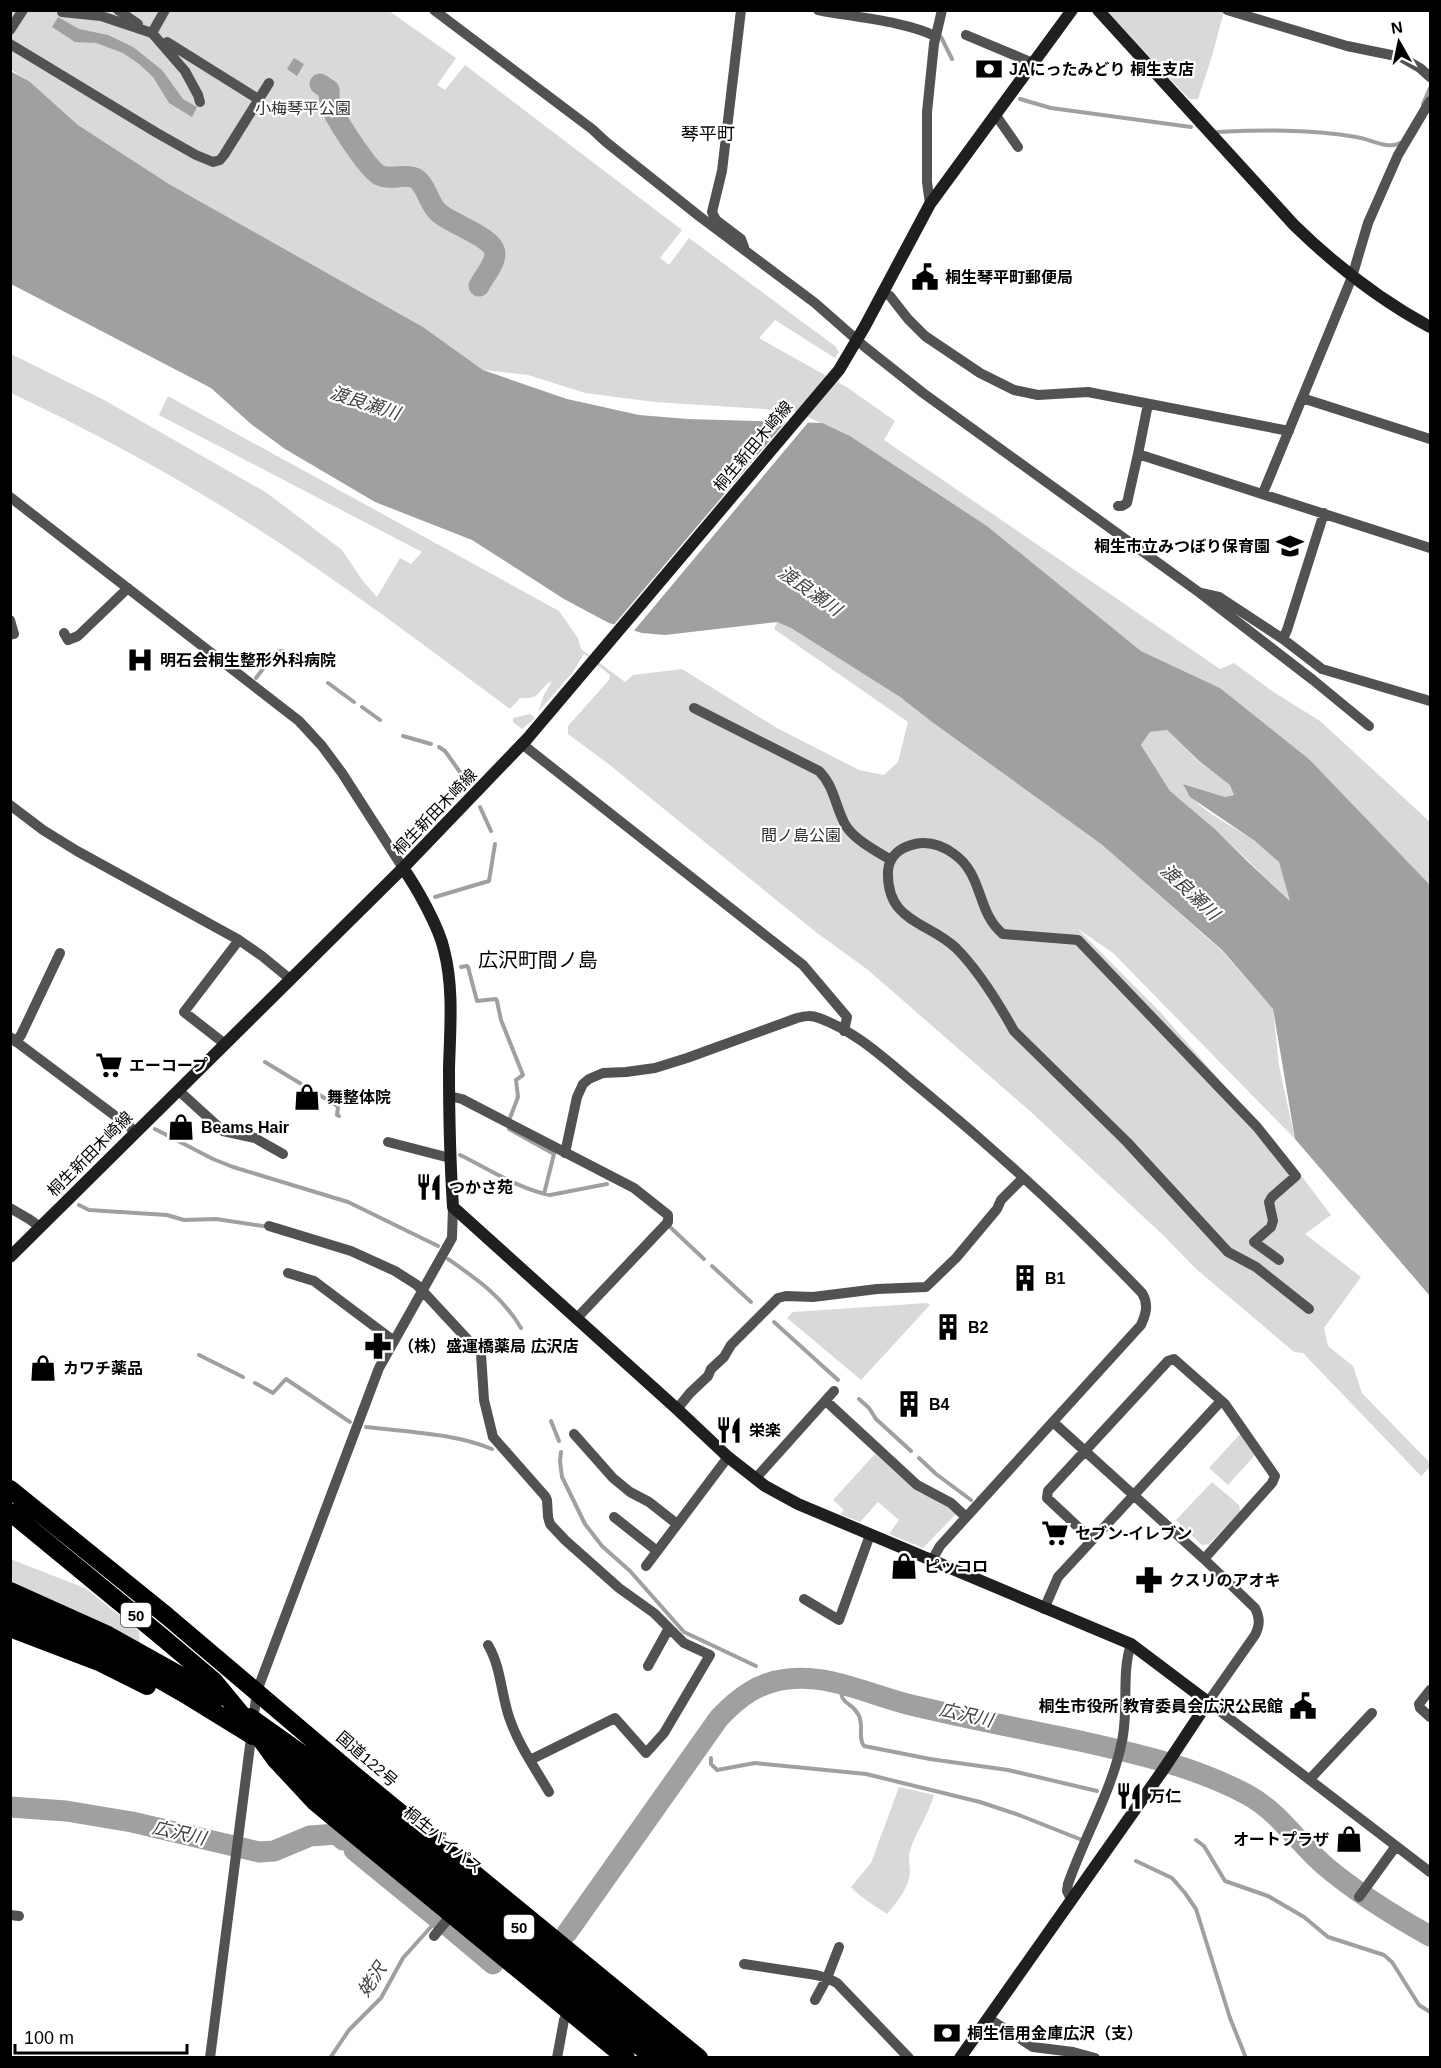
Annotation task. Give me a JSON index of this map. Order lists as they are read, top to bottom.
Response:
{
  "streets": {
    "highway": ["50", "国道122号", "桐生バイパス"],
    "street": ["桐生新田木崎線"]
  },
  "districts": ["琴平町", "広沢町間ノ島"],
  "water": ["渡良瀬川", "広沢川", "姥沢"],
  "parks": ["小梅琴平公園", "間ノ島公園"],
  "places": {
    "bank": ["JAにったみどり 桐生支店", "桐生信用金庫広沢（支）"],
    "public building": ["桐生琴平町郵便局", "桐生市役所 教育委員会広沢公民館"],
    "school or university": ["桐生市立みつぼり保育園"],
    "hospital": ["明石会桐生整形外科病院"],
    "supermarket": ["エーコープ", "セブン-イレブン"],
    "shop": [
      "舞整体院",
      "Beams Hair",
      "カワチ薬品",
      "ピッコロ",
      "オートプラザ"
    ],
    "restaurant": ["つかさ苑", "栄楽", "万仁"],
    "building": ["B1", "B2", "B4"],
    "pharmacy": ["（株）盛運橋薬局 広沢店", "クスリのアオキ"]
  },
  "scale_bar": "100 m",
  "north": "top"
}
